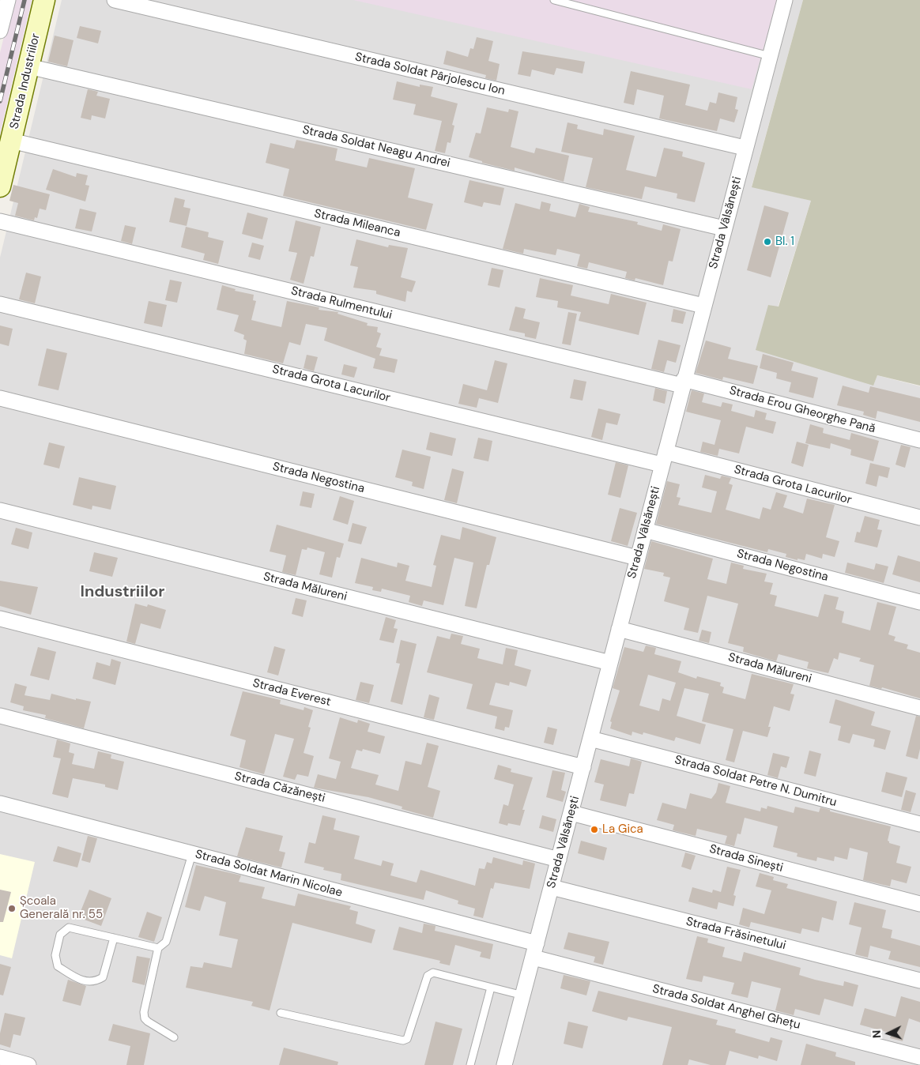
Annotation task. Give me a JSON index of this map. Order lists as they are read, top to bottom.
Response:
{
  "streets": {
    "main road": ["Strada Industriilor"],
    "street": [
      "Strada Soldat Pârjolescu Ion",
      "Strada Soldat Neagu Andrei",
      "Strada Vâlsănești",
      "Strada Mileanca",
      "Strada Rulmentului",
      "Strada Grota Lacurilor",
      "Strada Erou Gheorghe Pană",
      "Strada Negostina",
      "Strada Mălureni",
      "Strada Everest",
      "Strada Soldat Petre N. Dumitru",
      "Strada Căzănești",
      "Strada Sinești",
      "Strada Soldat Marin Nicolae",
      "Strada Frăsinetului",
      "Strada Soldat Anghel Ghețu"
    ]
  },
  "crossings": [
    ["Strada Soldat Pârjolescu Ion", "Strada Vâlsănești"],
    ["Strada Industriilor", "Strada Soldat Neagu Andrei"],
    ["Strada Industriilor", "Strada Mileanca"],
    ["Strada Soldat Neagu Andrei", "Strada Vâlsănești"],
    ["Strada Vâlsănești", "Strada Mileanca"],
    ["Strada Vâlsănești", "Strada Rulmentului"],
    ["Strada Vâlsănești", "Strada Grota Lacurilor"],
    ["Strada Vâlsănești", "Strada Erou Gheorghe Pană"],
    ["Strada Vâlsănești", "Strada Negostina"],
    ["Strada Vâlsănești", "Strada Mălureni"],
    ["Strada Vâlsănești", "Strada Everest"],
    ["Strada Vâlsănești", "Strada Soldat Petre N. Dumitru"],
    ["Strada Vâlsănești", "Strada Căzănești"],
    ["Strada Vâlsănești", "Strada Sinești"],
    ["Strada Vâlsănești", "Strada Soldat Marin Nicolae"],
    ["Strada Vâlsănești", "Strada Frăsinetului"],
    ["Strada Vâlsănești", "Strada Soldat Anghel Ghețu"],
    ["Strada Rulmentului", "Strada Erou Gheorghe Pană"],
    ["Strada Soldat Marin Nicolae", "Strada Soldat Anghel Ghețu"]
  ],
  "districts": ["Industriilor"],
  "places": ["Bl. 1", "La Gica", "Școala Generală nr. 55"],
  "north": "left"
}
